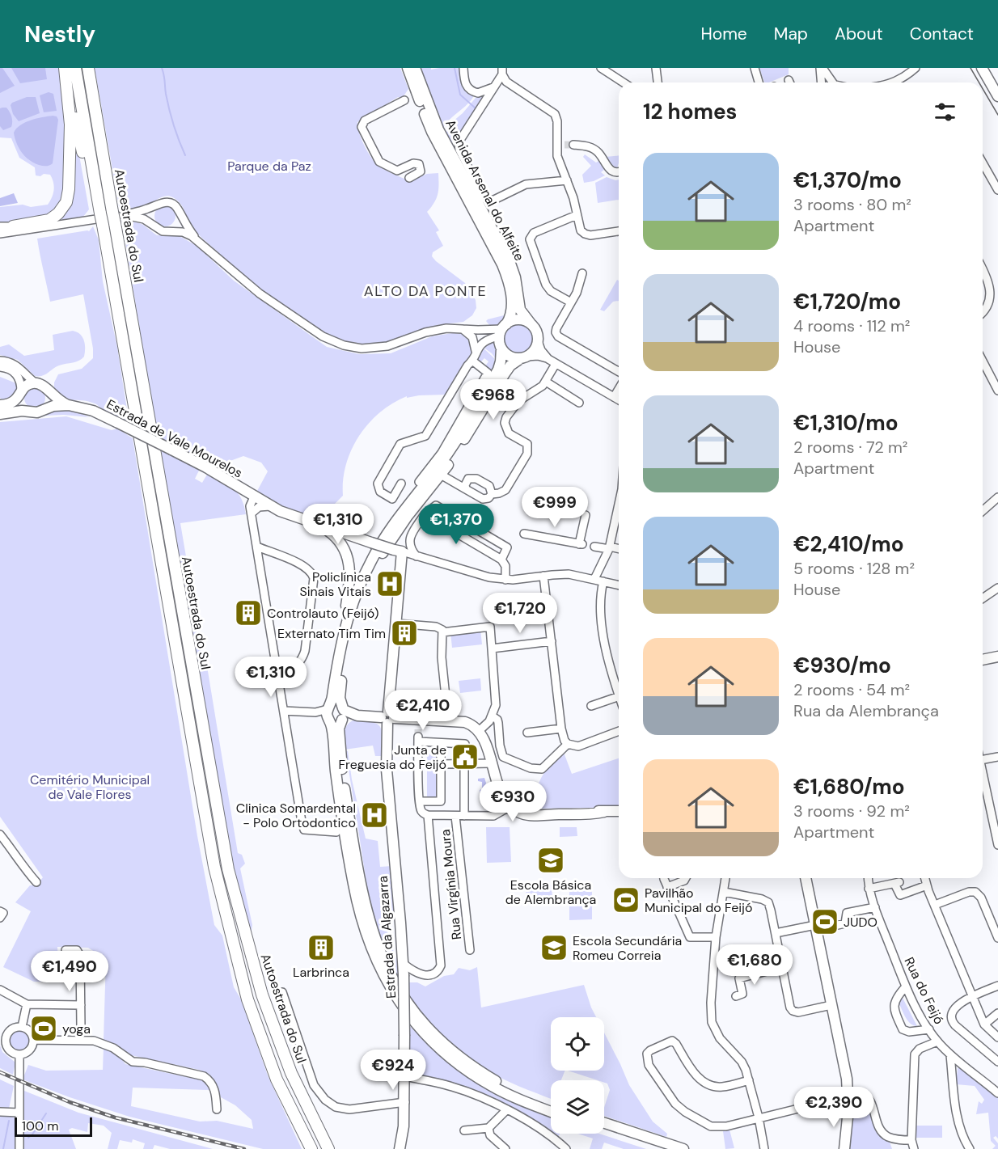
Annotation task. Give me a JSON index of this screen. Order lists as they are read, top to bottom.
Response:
{
  "streets": {
    "highway": ["Autoestrada do Sul"],
    "main road": ["Avenida Arsenal do Alfeite", "Estrada de Vale Mourelos", "Estrada da Algazarra"],
    "street": ["Rua Virgínia Moura", "Rua do Feijó"]
  },
  "crossings": [
    ["Estrada de Vale Mourelos", "Estrada da Algazarra"]
  ],
  "districts": ["ALTO DA PONTE"],
  "parks": ["Parque da Paz", "Cemitério Municipal de Vale Flores"],
  "places": {
    "hospital": ["Policlínica Sinais Vitais", "Clinica Somardental - Polo Ortodontico"],
    "building": ["Controlauto (Feijó)", "Externato Tim Tim", "Larbrinca"],
    "public building": ["Junta de Freguesia do Feijó"],
    "school or university": ["Escola Básica de Alembrança", "Escola Secundária Romeu Correia"],
    "sports": ["Pavilhão Municipal do Feijó", "JUDO", "yoga"]
  },
  "scale_bar": "100 m",
  "page": {
    "header": "Nestly",
    "nav": [
      "Home",
      "Map",
      "About",
      "Contact"
    ],
    "heading": "12 homes",
    "list": [
      {
        "name": "€1,370/mo",
        "note": "3 rooms · 80 m² · Apartment"
      },
      {
        "name": "€1,720/mo",
        "note": "4 rooms · 112 m² · House"
      },
      {
        "name": "€1,310/mo",
        "note": "2 rooms · 72 m² · Apartment"
      },
      {
        "name": "€2,410/mo",
        "note": "5 rooms · 128 m² · House"
      },
      {
        "name": "€930/mo",
        "note": "2 rooms · 54 m² · Rua da Alembrança"
      },
      {
        "name": "€1,680/mo",
        "note": "3 rooms · 92 m² · Apartment"
      }
    ],
    "price": [
      "€968",
      "€999",
      "€1,310",
      "€1,370",
      "€1,720",
      "€1,310",
      "€2,410",
      "€930",
      "€1,680",
      "€1,490",
      "€924",
      "€2,390"
    ],
    "scale": "100 m"
  }
}
